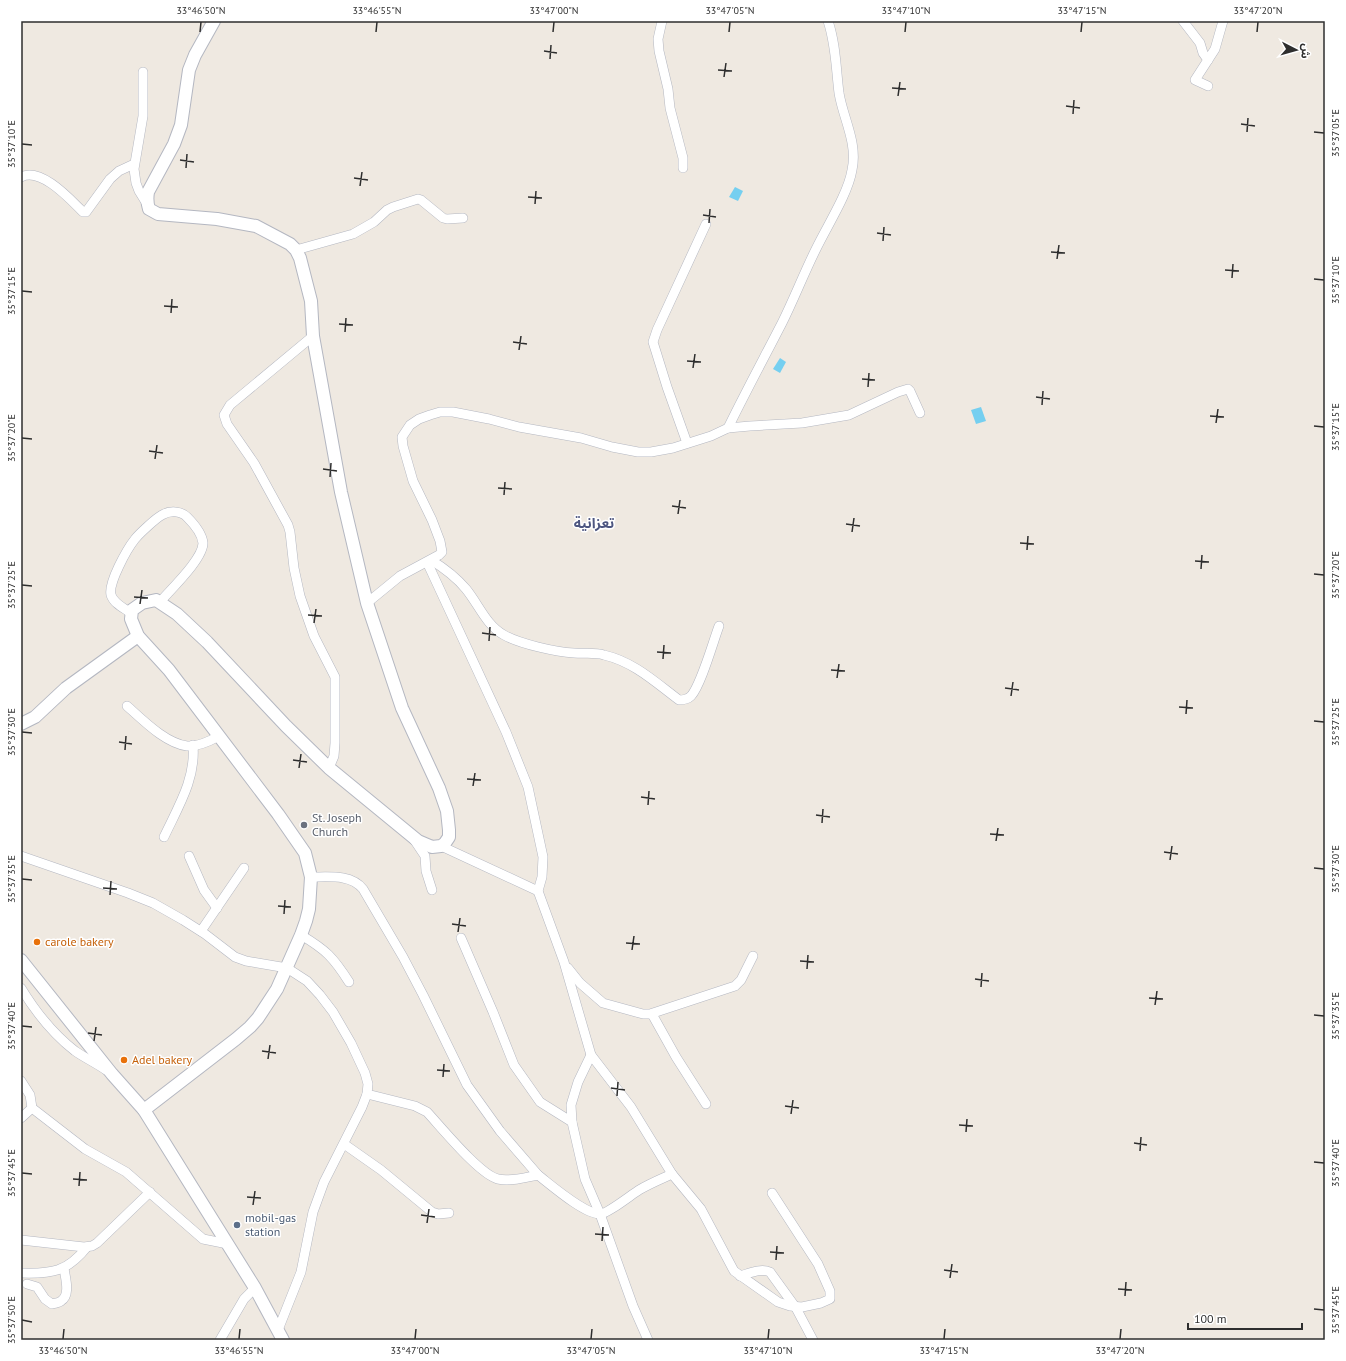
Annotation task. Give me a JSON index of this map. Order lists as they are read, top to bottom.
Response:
{
  "districts": ["تعزانية"],
  "places": [
    "St. Joseph Church",
    "carole bakery",
    "Adel bakery",
    "mobil-gas station"
  ],
  "scale_bar": "100 m",
  "north": "right",
  "coordinates": [
    "33°46'50\"N",
    "33°46'55\"N",
    "33°47'00\"N",
    "33°47'05\"N",
    "33°47'10\"N",
    "33°47'15\"N",
    "33°47'20\"N",
    "35°37'05\"E",
    "35°37'10\"E",
    "35°37'15\"E",
    "35°37'20\"E",
    "35°37'25\"E",
    "35°37'30\"E",
    "35°37'35\"E",
    "35°37'40\"E",
    "35°37'45\"E",
    "35°37'50\"E"
  ]
}
